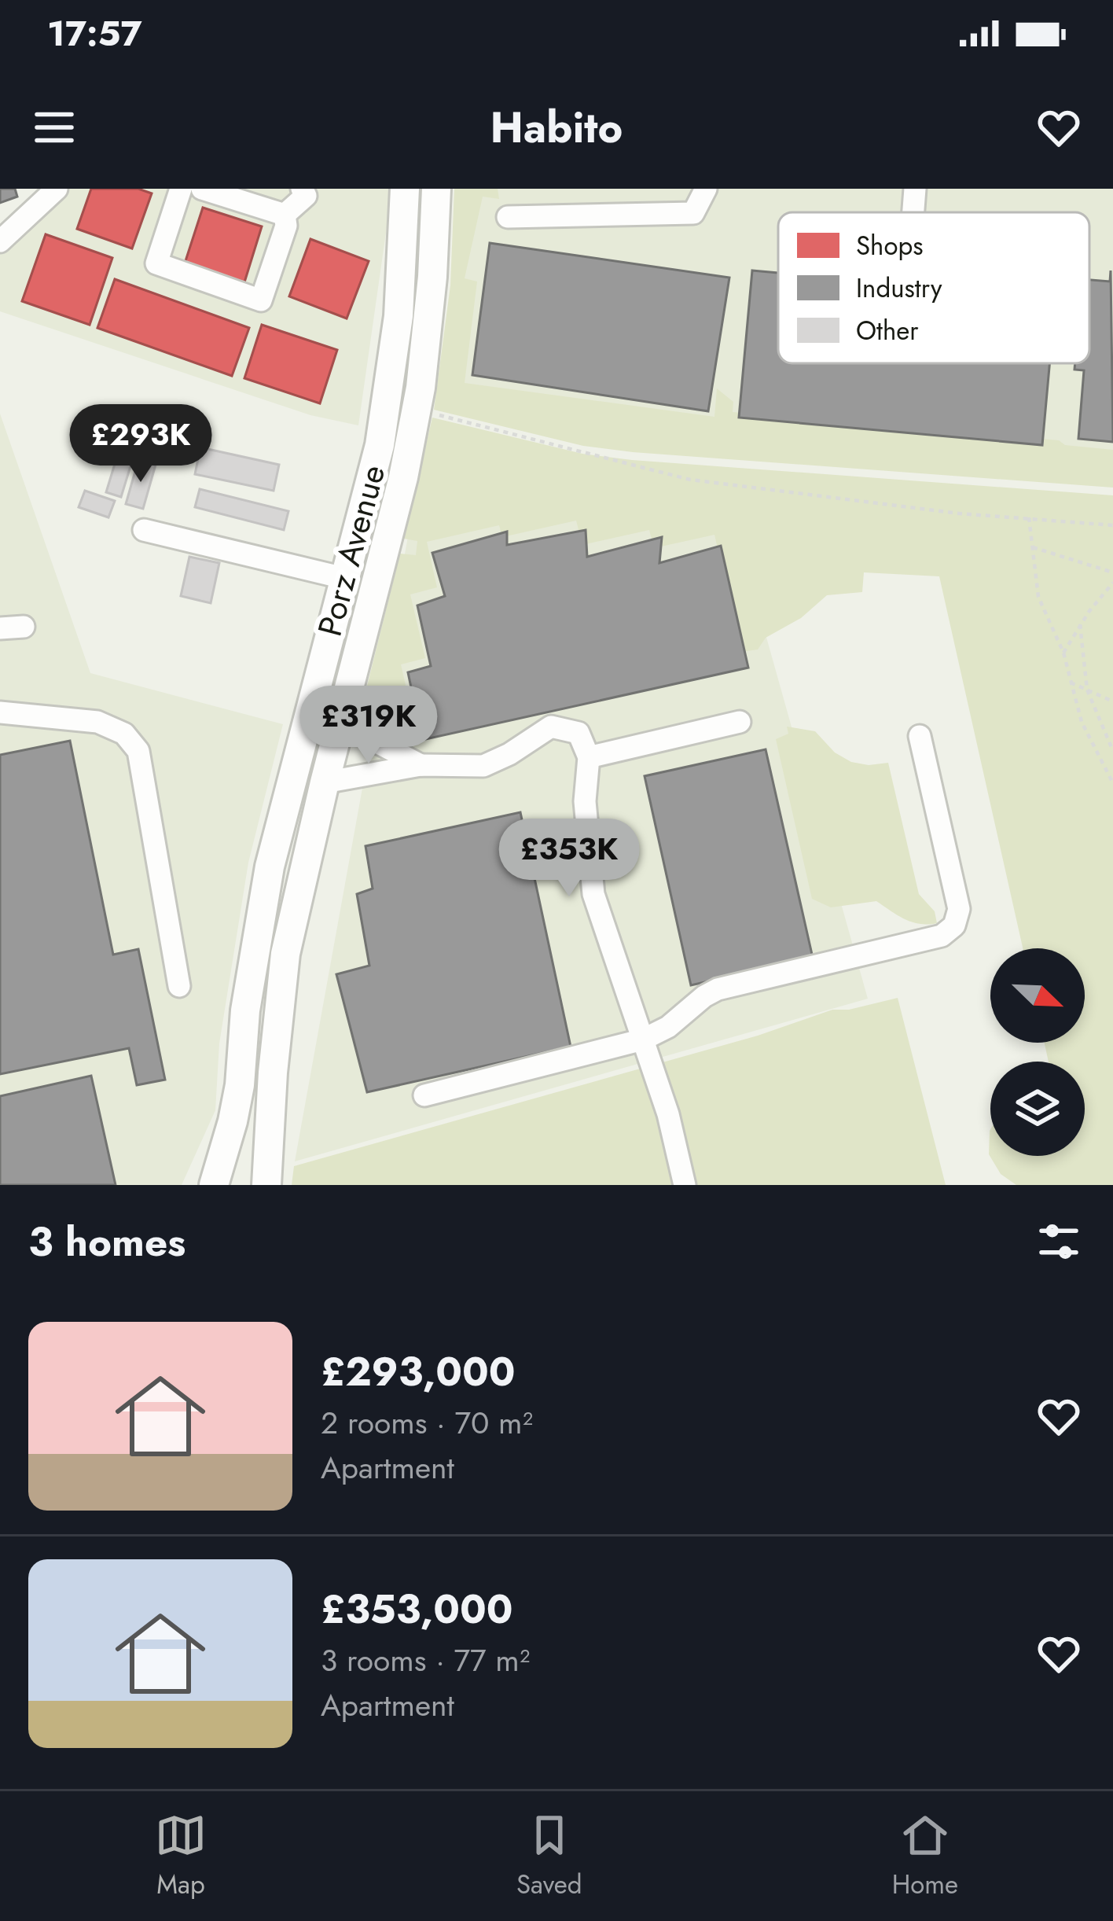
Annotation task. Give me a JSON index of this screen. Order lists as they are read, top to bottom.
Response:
{
  "streets": {
    "main road": ["Porz Avenue"]
  },
  "legend": ["Shops", "Industry", "Other"],
  "north": "bottom right",
  "page": {
    "status": "17:57",
    "header": "Habito",
    "price": ["£293K", "£319K", "£353K"],
    "heading": "3 homes",
    "list": [
      {
        "name": "£293,000",
        "note": "2 rooms · 70 m² · Apartment"
      },
      {
        "name": "£353,000",
        "note": "3 rooms · 77 m² · Apartment"
      }
    ],
    "tabs": ["Map", "Saved", "Home"]
  }
}
